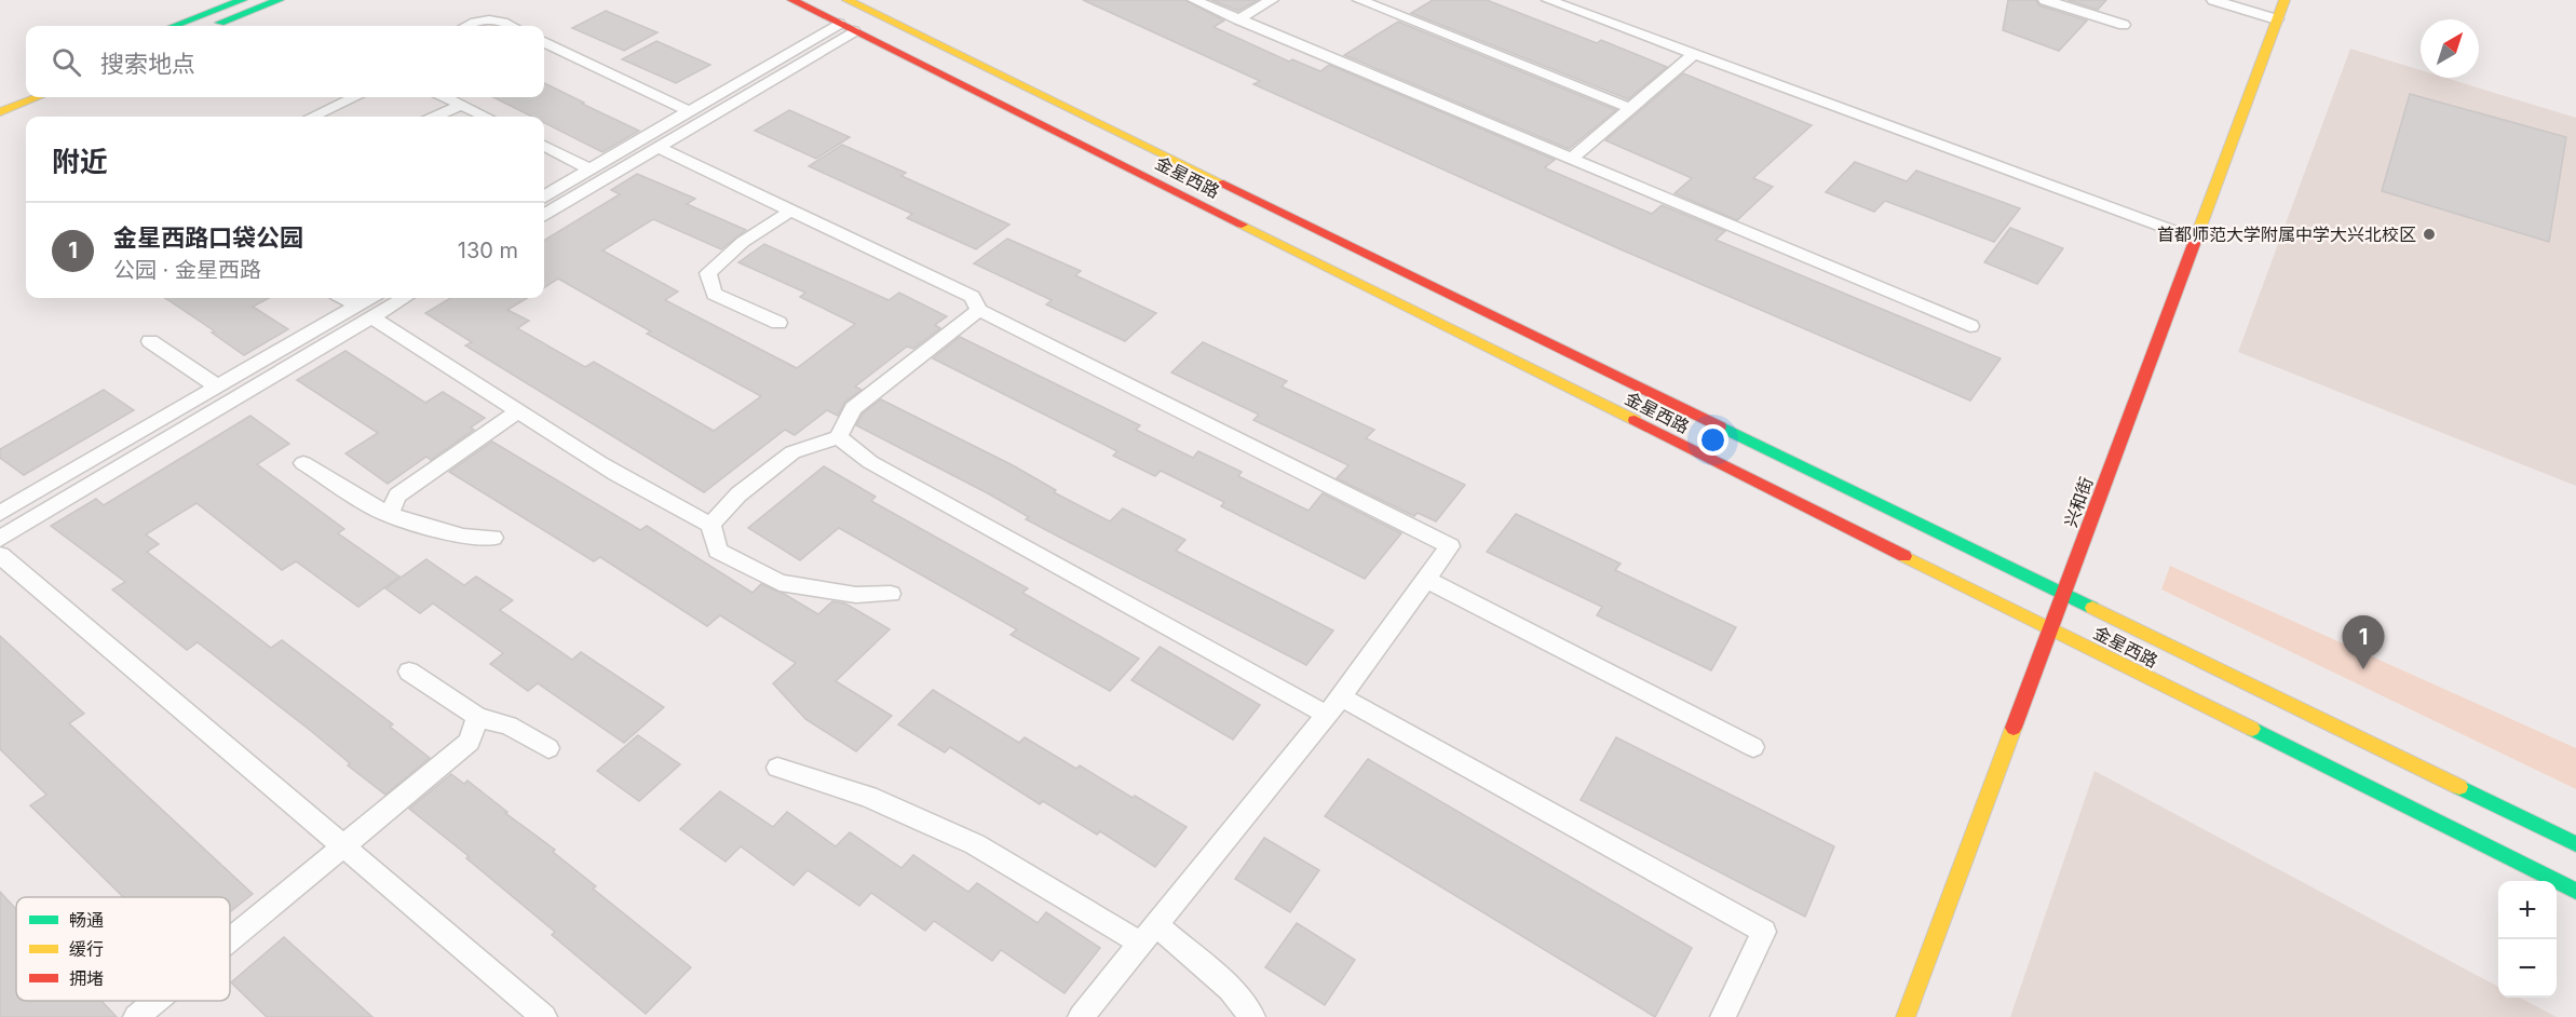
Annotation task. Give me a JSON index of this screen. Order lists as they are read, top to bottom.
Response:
{
  "streets": {
    "main road": ["金星西路", "兴和街"]
  },
  "crossings": [
    ["金星西路", "兴和街"]
  ],
  "places": ["首都师范大学附属中学大兴北校区"],
  "legend": ["畅通", "缓行", "拥堵"],
  "north": "top right",
  "page": {
    "search": "搜索地点",
    "heading": "附近",
    "list": [
      {
        "mark": "1",
        "name": "金星西路口袋公园",
        "note": "公园 · 金星西路",
        "value": "130 m"
      }
    ],
    "pins": "1",
    "map_buttons": ["+", "−"]
  }
}
